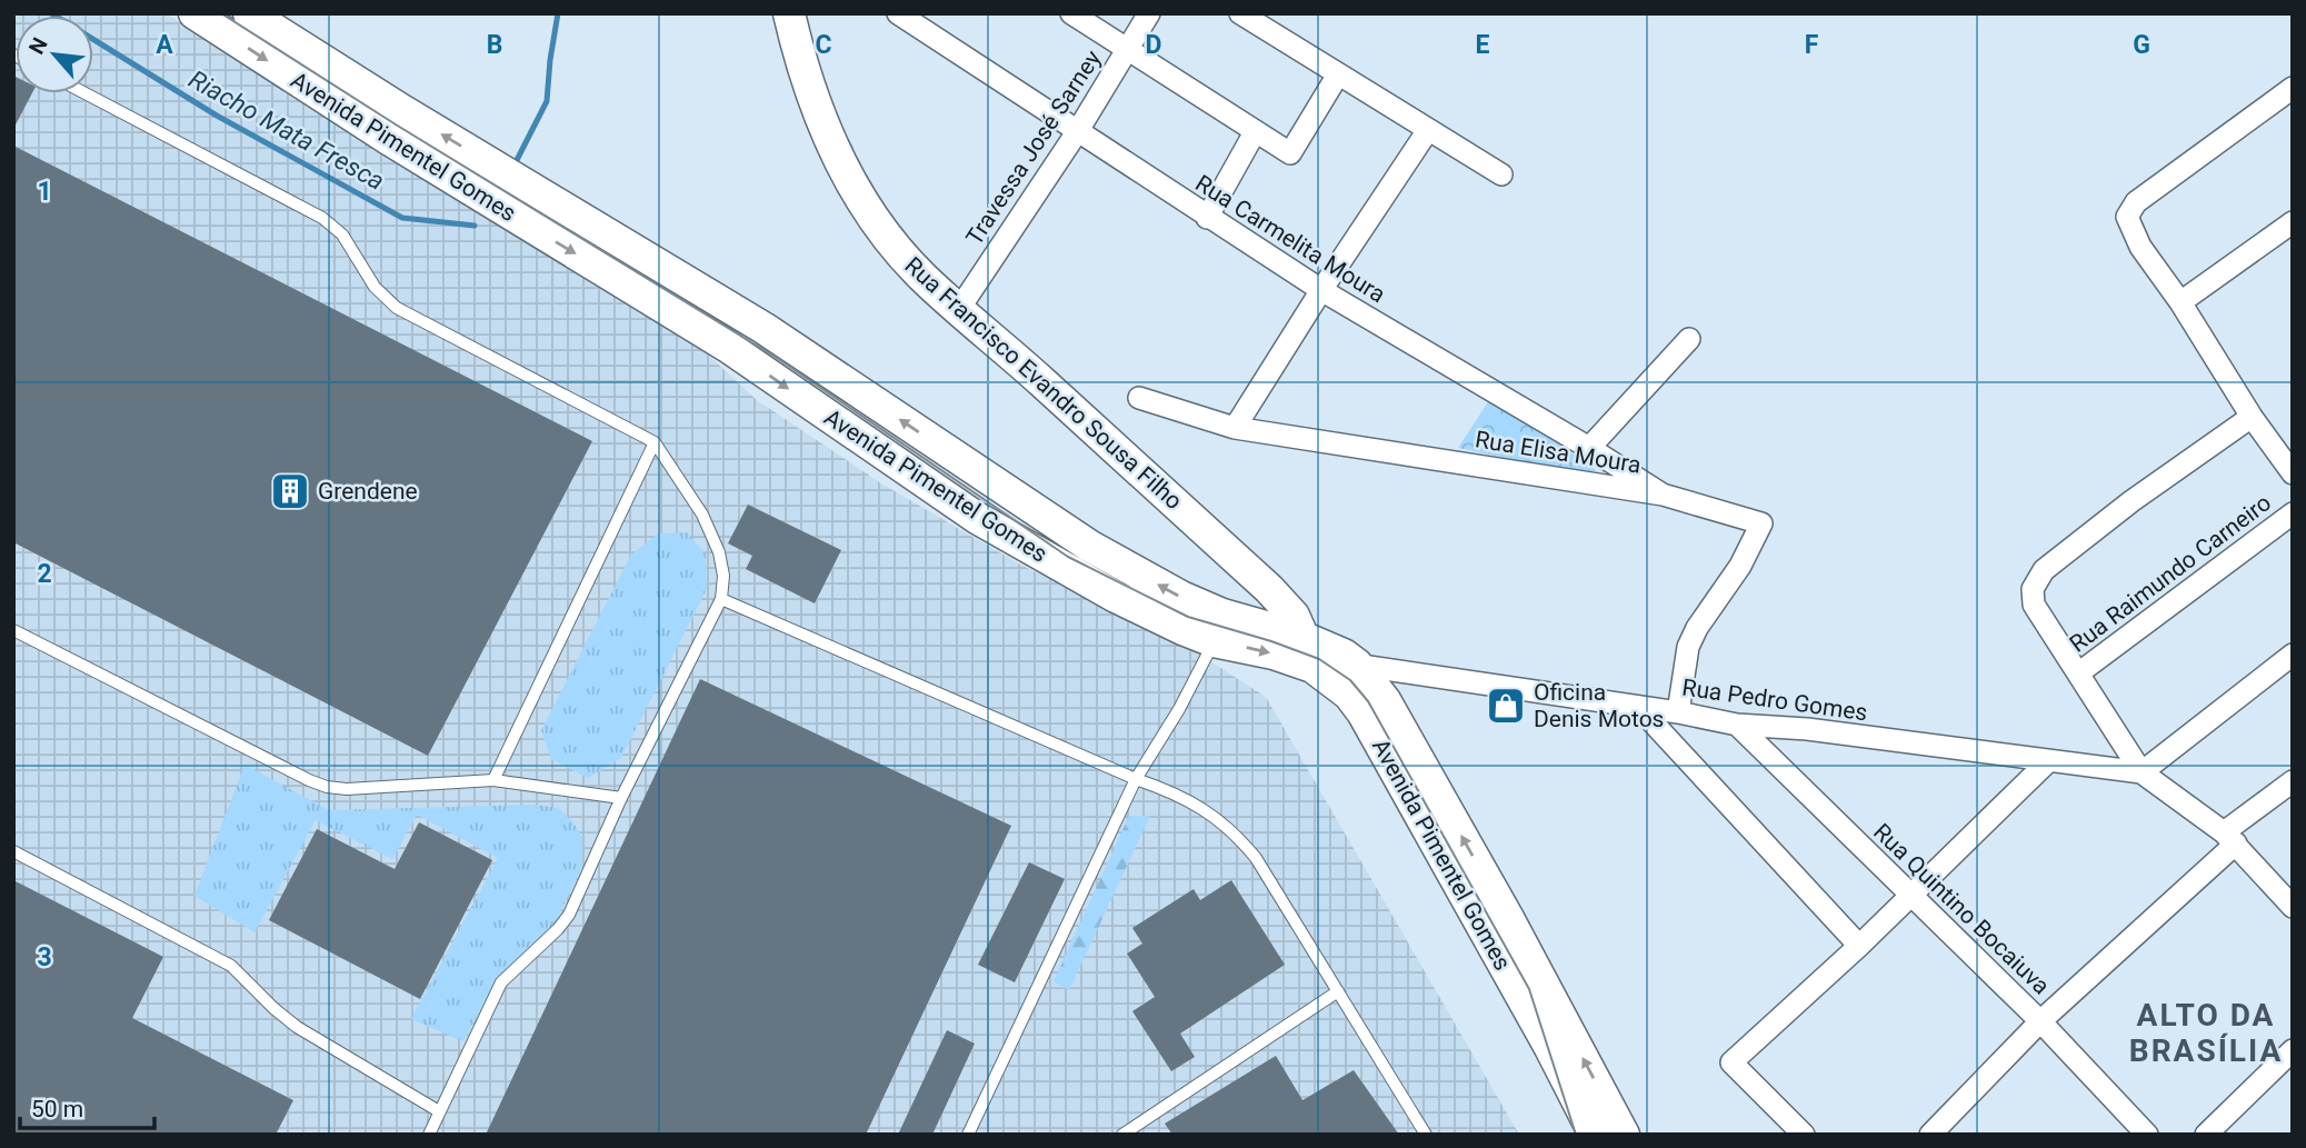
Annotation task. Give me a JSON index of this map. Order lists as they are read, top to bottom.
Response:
{
  "streets": {
    "main road": ["Avenida Pimentel Gomes", "Rua Francisco Evandro Sousa Filho"],
    "street": [
      "Travessa José Sarney",
      "Rua Carmelita Moura",
      "Rua Elisa Moura",
      "Rua Raimundo Carneiro",
      "Rua Pedro Gomes",
      "Rua Quintino Bocaiuva"
    ]
  },
  "crossings": [
    ["Avenida Pimentel Gomes", "Rua Francisco Evandro Sousa Filho"],
    ["Avenida Pimentel Gomes", "Rua Pedro Gomes"],
    ["Travessa José Sarney", "Rua Carmelita Moura"],
    ["Travessa José Sarney", "Rua Francisco Evandro Sousa Filho"],
    ["Rua Carmelita Moura", "Rua Elisa Moura"],
    ["Rua Elisa Moura", "Rua Pedro Gomes"],
    ["Rua Pedro Gomes", "Rua Quintino Bocaiuva"]
  ],
  "districts": ["ALTO DA BRASÍLIA"],
  "water": ["Riacho Mata Fresca"],
  "places": {
    "building": ["Grendene"],
    "shop": ["Oficina Denis Motos"]
  },
  "scale_bar": "50 m",
  "north": "top left",
  "grid": {
    "columns": [
      "A",
      "B",
      "C",
      "D",
      "E",
      "F",
      "G"
    ],
    "rows": ["1", "2", "3"]
  }
}
